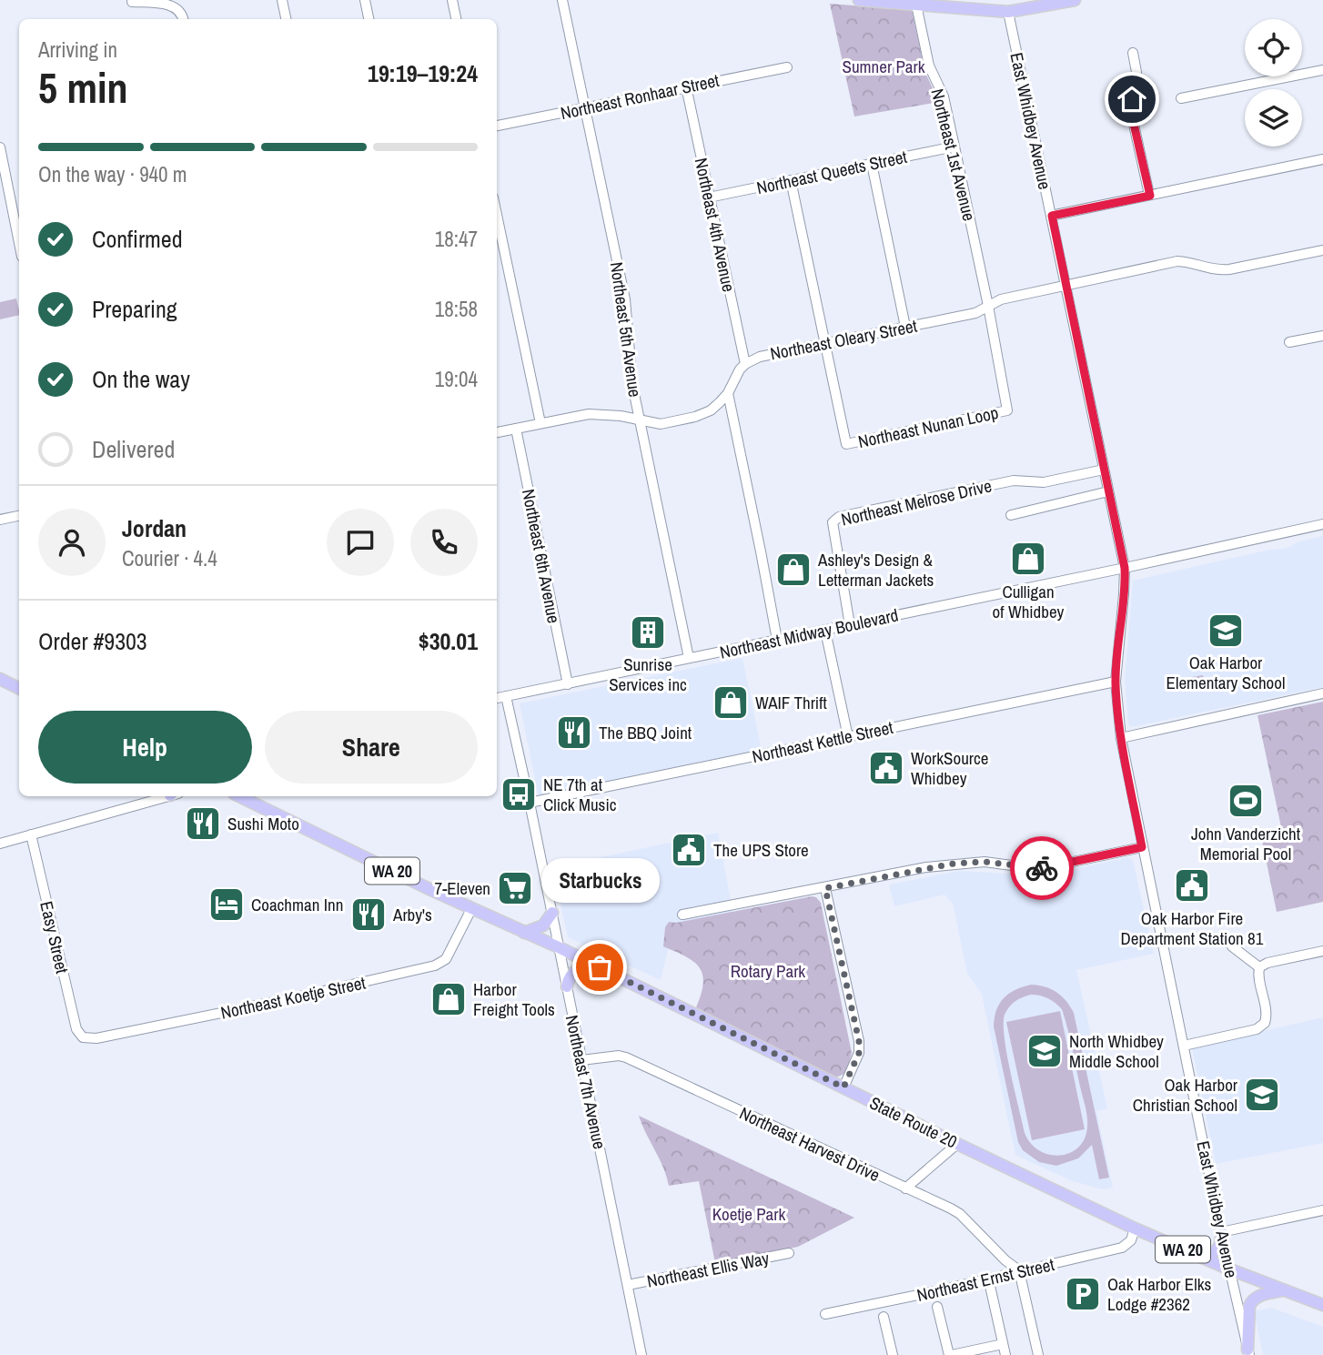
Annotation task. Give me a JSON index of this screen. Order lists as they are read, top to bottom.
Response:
{
  "streets": {
    "main road": ["WA 20", "State Route 20"],
    "street": [
      "Northeast Ronhaar Street",
      "East Whidbey Avenue",
      "Northeast 1st Avenue",
      "Northeast Queets Street",
      "Northeast 4th Avenue",
      "Northeast 5th Avenue",
      "Northeast Oleary Street",
      "Northeast Nunan Loop",
      "Northeast Melrose Drive",
      "Northeast 6th Avenue",
      "Northeast Midway Boulevard",
      "Northeast Kettle Street",
      "Easy Street",
      "Northeast Koetje Street",
      "Northeast 7th Avenue",
      "Northeast Harvest Drive",
      "Northeast Ellis Way",
      "Northeast Ernst Street"
    ]
  },
  "crossings": [
    ["Northeast Ronhaar Street", "Northeast 4th Avenue"],
    ["Northeast Ronhaar Street", "Northeast 5th Avenue"],
    ["East Whidbey Avenue", "Northeast Oleary Street"],
    ["East Whidbey Avenue", "Northeast Melrose Drive"],
    ["East Whidbey Avenue", "Northeast Midway Boulevard"],
    ["East Whidbey Avenue", "Northeast Kettle Street"],
    ["East Whidbey Avenue", "State Route 20"],
    ["Northeast 1st Avenue", "Northeast Queets Street"],
    ["Northeast 1st Avenue", "Northeast Oleary Street"],
    ["Northeast 1st Avenue", "Northeast Nunan Loop"],
    ["Northeast Queets Street", "Northeast 4th Avenue"],
    ["Northeast 4th Avenue", "Northeast Oleary Street"],
    ["Northeast 5th Avenue", "Northeast Midway Boulevard"],
    ["Northeast Oleary Street", "Northeast Nunan Loop"],
    ["Northeast Melrose Drive", "Northeast Midway Boulevard"],
    ["Northeast 6th Avenue", "Northeast Midway Boulevard"],
    ["Northeast Midway Boulevard", "Northeast 7th Avenue"],
    ["Northeast Kettle Street", "Northeast 7th Avenue"],
    ["Easy Street", "Northeast Koetje Street"],
    ["Northeast Koetje Street", "State Route 20"],
    ["Northeast 7th Avenue", "State Route 20"],
    ["Northeast 7th Avenue", "Northeast Harvest Drive"],
    ["Northeast 7th Avenue", "Northeast Ellis Way"],
    ["State Route 20", "Northeast Ernst Street"],
    ["Northeast Harvest Drive", "Northeast Ernst Street"]
  ],
  "parks": ["Sumner Park", "Rotary Park", "Koetje Park"],
  "places": {
    "shop": [
      "Culligan of Whidbey",
      "Ashley's Design & Letterman Jackets",
      "WAIF Thrift",
      "Harbor Freight Tools"
    ],
    "school or university": ["Oak Harbor Elementary School", "North Whidbey Middle School", "Oak Harbor Christian School"],
    "building": ["Sunrise Services inc"],
    "restaurant": ["The BBQ Joint", "Sushi Moto", "Arby's"],
    "public building": ["WorkSource Whidbey", "The UPS Store", "Oak Harbor Fire Department Station 81"],
    "bus stop": ["NE 7th at Click Music"],
    "sports": ["John Vanderzicht Memorial Pool"],
    "supermarket": ["7-Eleven"],
    "hotel": ["Coachman Inn"],
    "other": ["Starbucks"],
    "parking": ["Oak Harbor Elks Lodge #2362"]
  },
  "page": {
    "heading": ["5 min", "Arriving in", "19:19–19:24"],
    "panel": [
      "Jordan",
      "Courier · 4.4",
      "Order #9303",
      "$30.01"
    ],
    "bar": "On the way · 940 m",
    "list": [
      ["Confirmed", "18:47"],
      ["Preparing", "18:58"],
      ["On the way", "19:04"],
      "Delivered"
    ],
    "buttons": ["Help", "Share"],
    "bubble": "Starbucks"
  }
}
